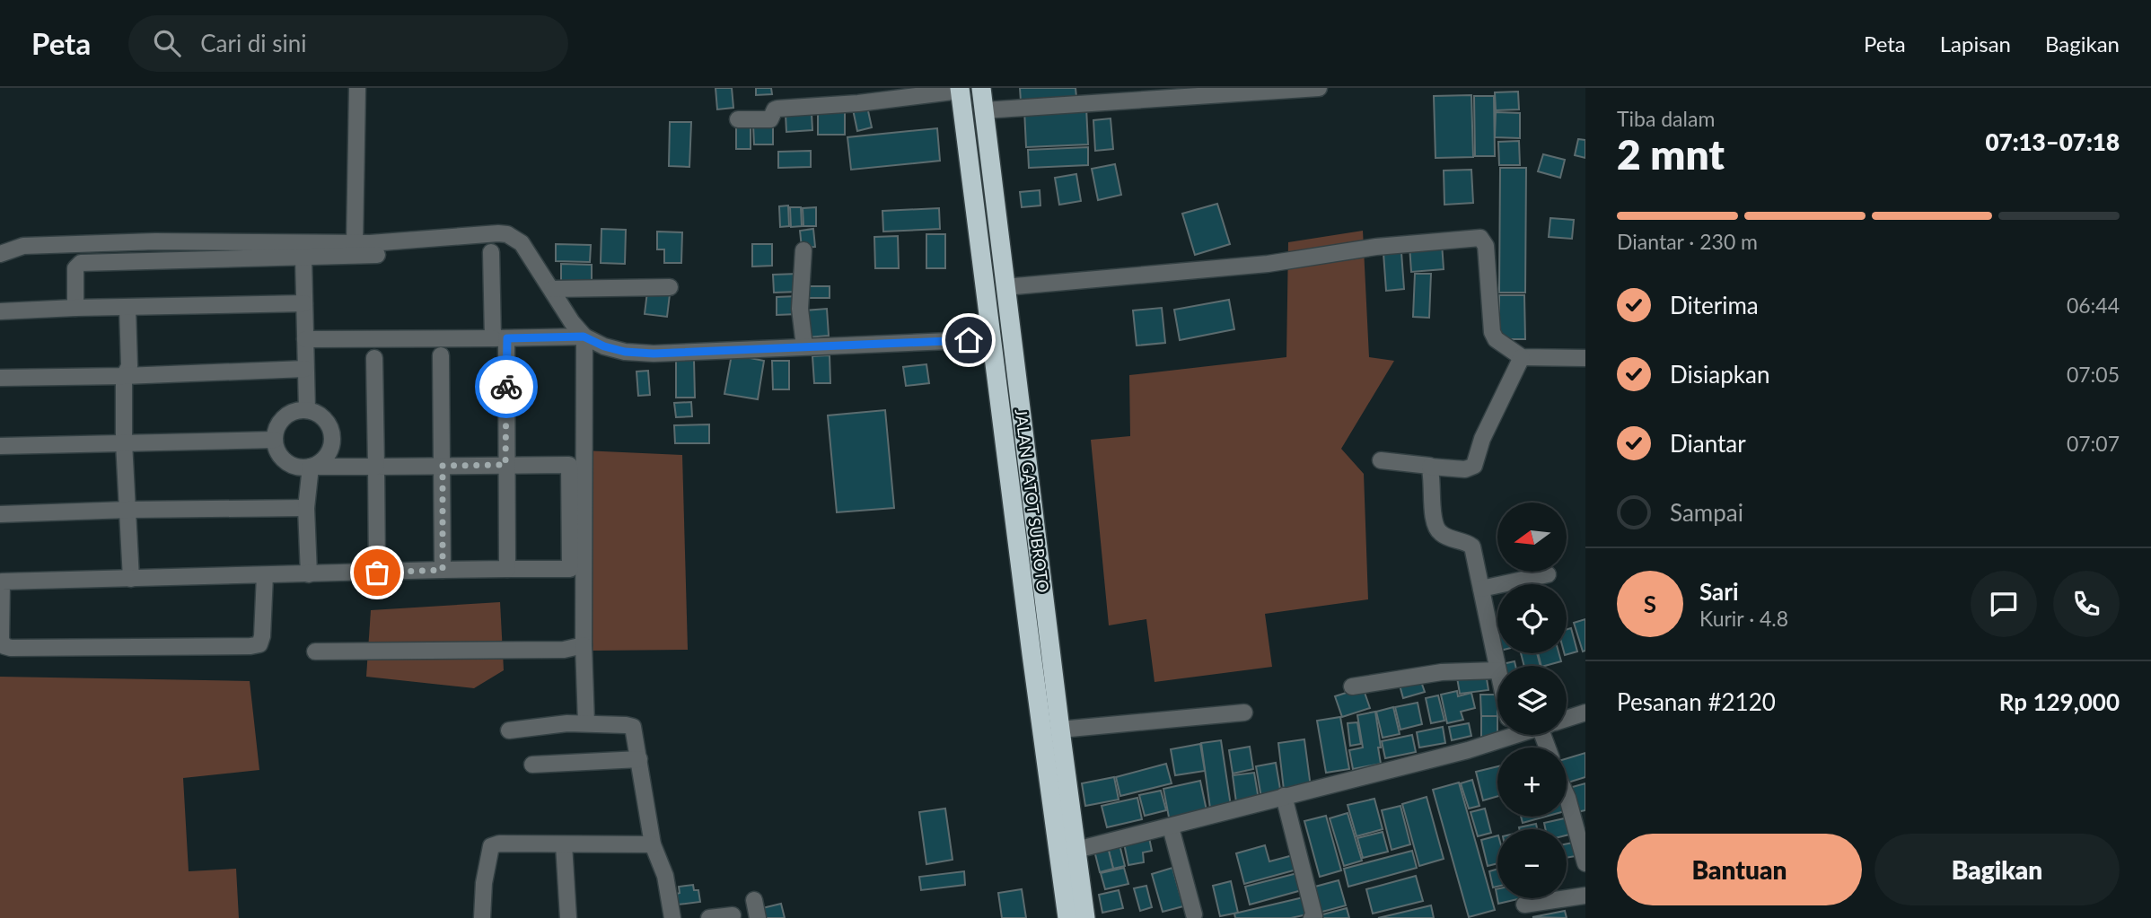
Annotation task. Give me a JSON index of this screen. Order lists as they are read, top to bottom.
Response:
{
  "streets": {
    "highway": ["JALAN GATOT SUBROTO"]
  },
  "north": "left",
  "page": {
    "header": "Peta",
    "search": "Cari di sini",
    "nav": ["Peta", "Lapisan", "Bagikan"],
    "heading": ["2 mnt", "Tiba dalam", "07:13–07:18"],
    "panel": [
      "Sari",
      "Kurir · 4.8",
      "Pesanan #2120",
      "Rp 129,000"
    ],
    "bar": "Diantar · 230 m",
    "list": [
      ["Diterima", "06:44"],
      ["Disiapkan", "07:05"],
      ["Diantar", "07:07"],
      "Sampai"
    ],
    "map_buttons": ["+", "−"],
    "round": "S",
    "buttons": ["Bantuan", "Bagikan"]
  }
}
